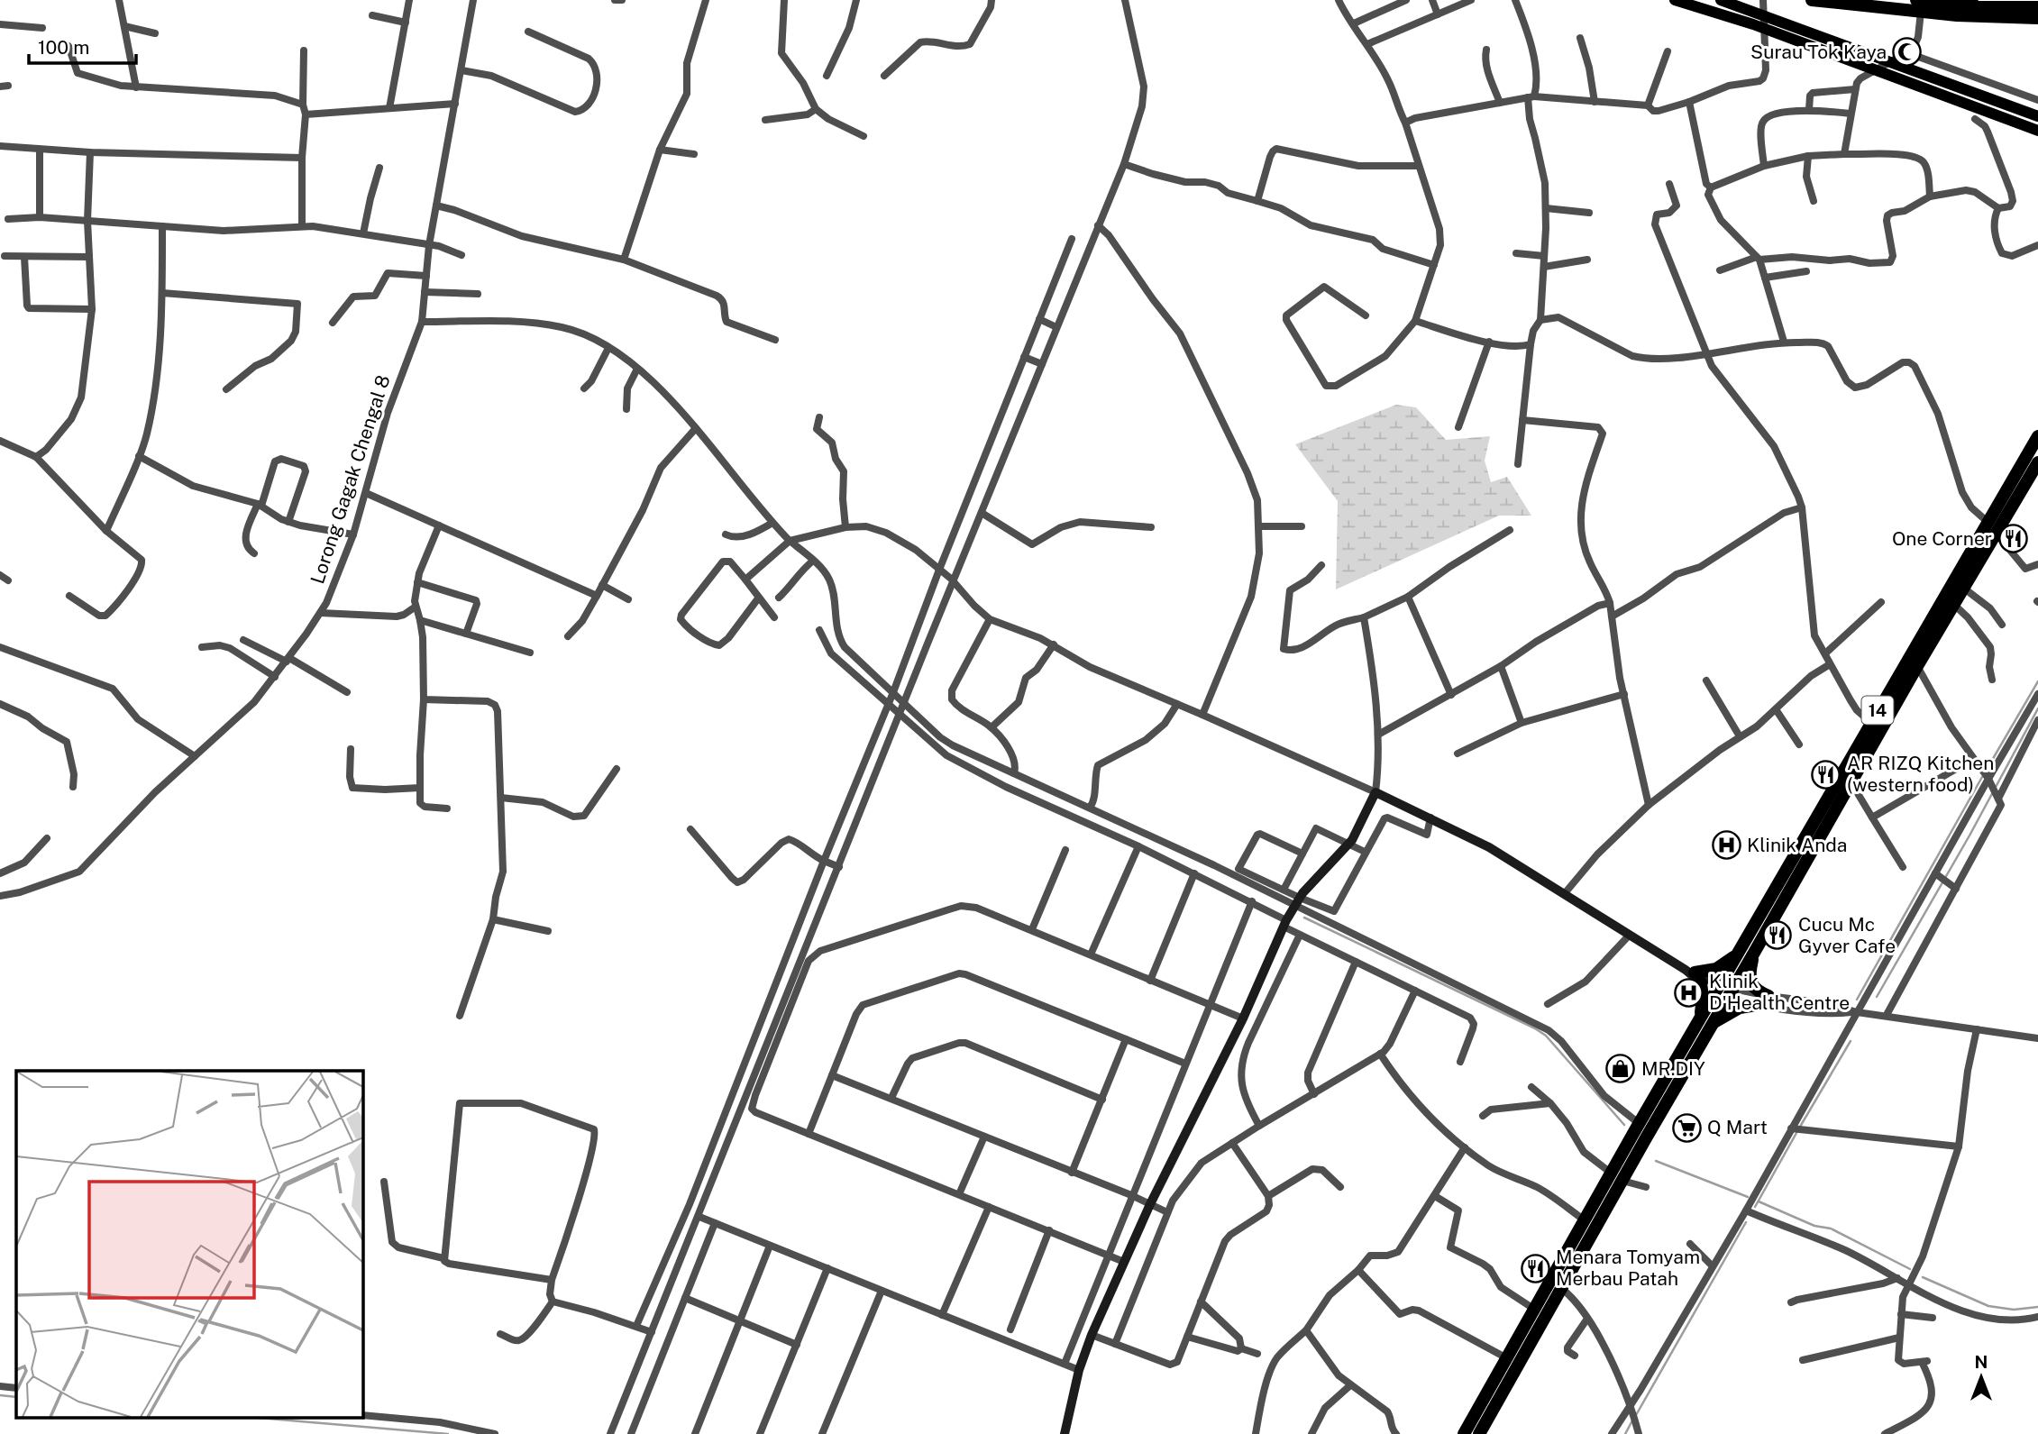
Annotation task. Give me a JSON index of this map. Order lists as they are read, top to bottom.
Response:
{
  "streets": {
    "highway": ["14"],
    "street": ["Lorong Gagak Chengal 8"]
  },
  "places": {
    "mosque": ["Surau Tok Kaya"],
    "restaurant": [
      "One Corner",
      "AR RIZQ Kitchen (western food)",
      "Cucu Mc Gyver Cafe",
      "Menara Tomyam Merbau Patah"
    ],
    "hospital": ["Klinik Anda", "Klinik D'Health Centre"],
    "shop": ["MR.DIY"],
    "supermarket": ["Q Mart"]
  },
  "scale_bar": "100 m",
  "north": "top"
}
